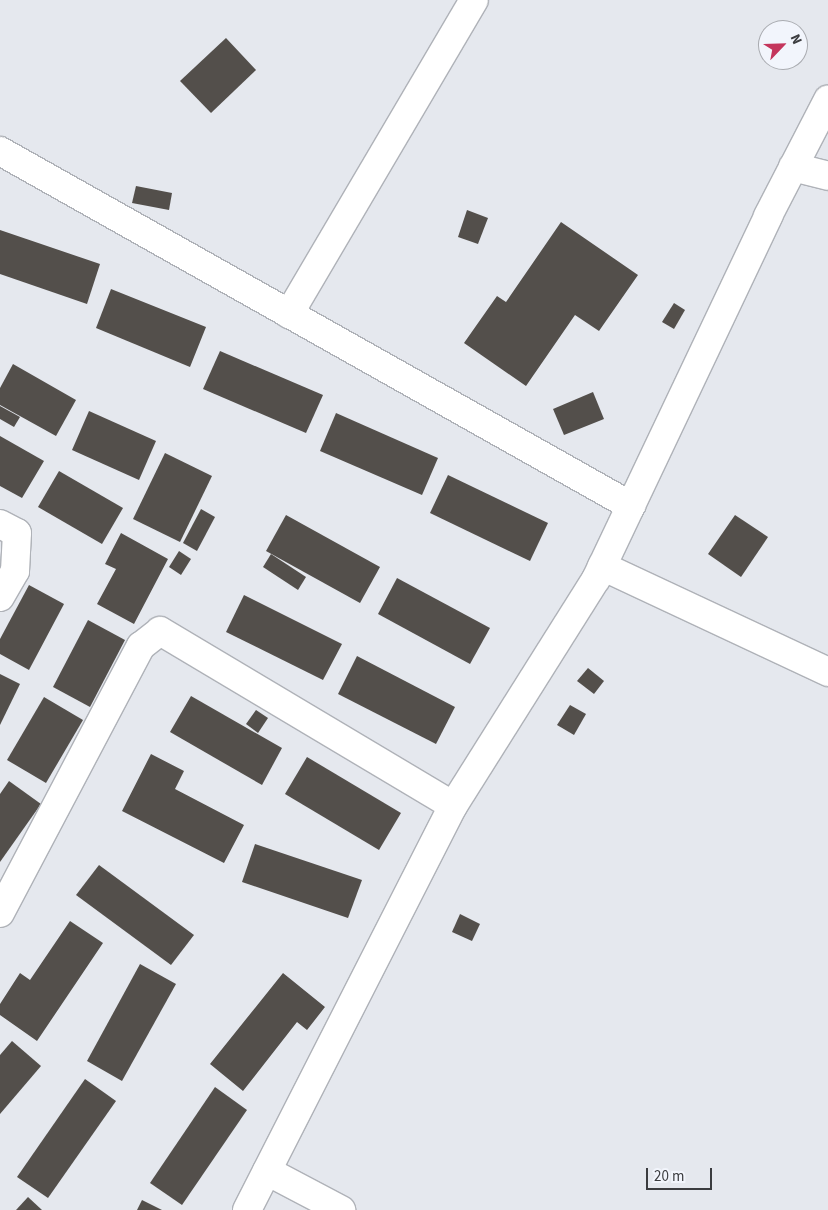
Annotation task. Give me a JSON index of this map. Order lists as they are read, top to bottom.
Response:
{
  "scale_bar": "20 m",
  "north": "top right"
}
